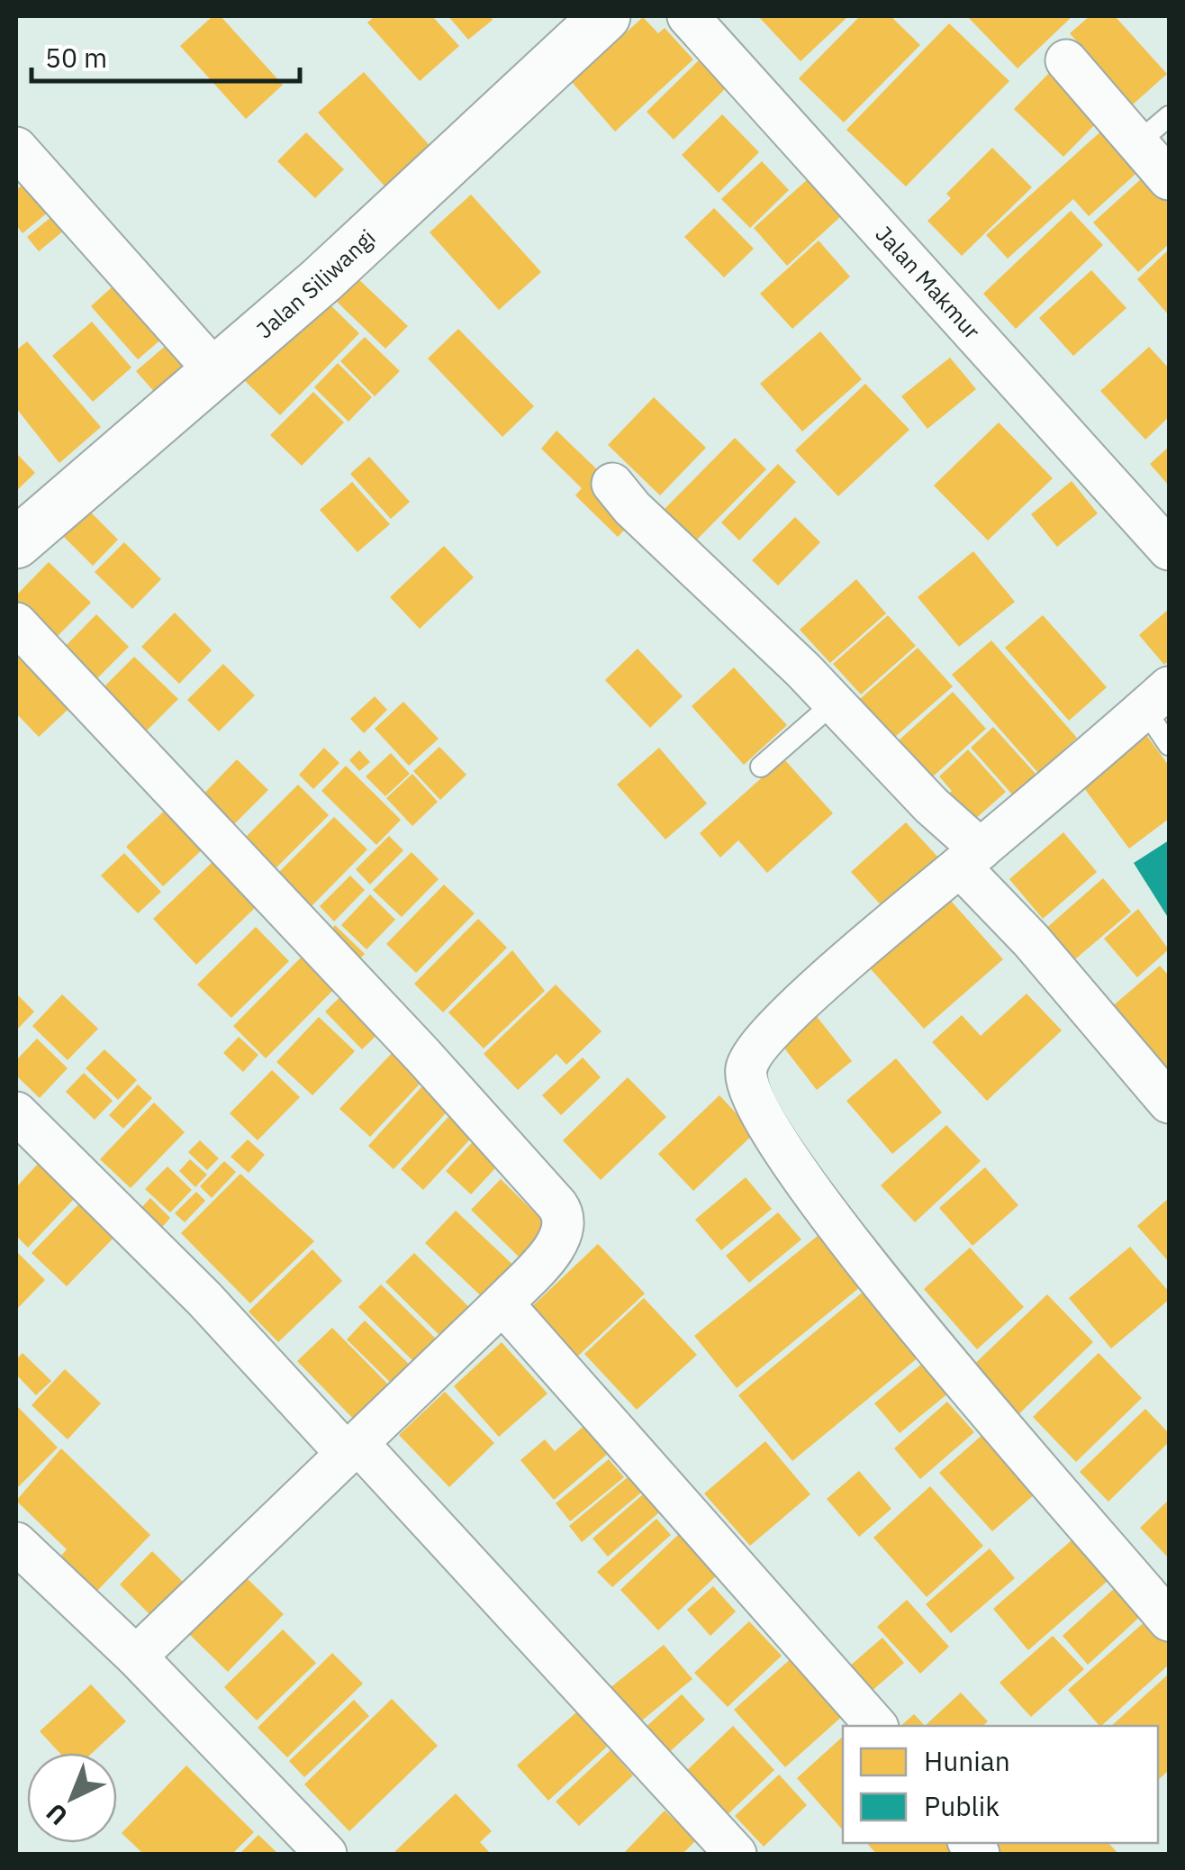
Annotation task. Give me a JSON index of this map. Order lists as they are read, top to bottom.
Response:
{
  "streets": {
    "street": ["Jalan Makmur", "Jalan Siliwangi"]
  },
  "legend": ["Hunian", "Publik"],
  "scale_bar": "50 m",
  "north": "bottom left"
}
